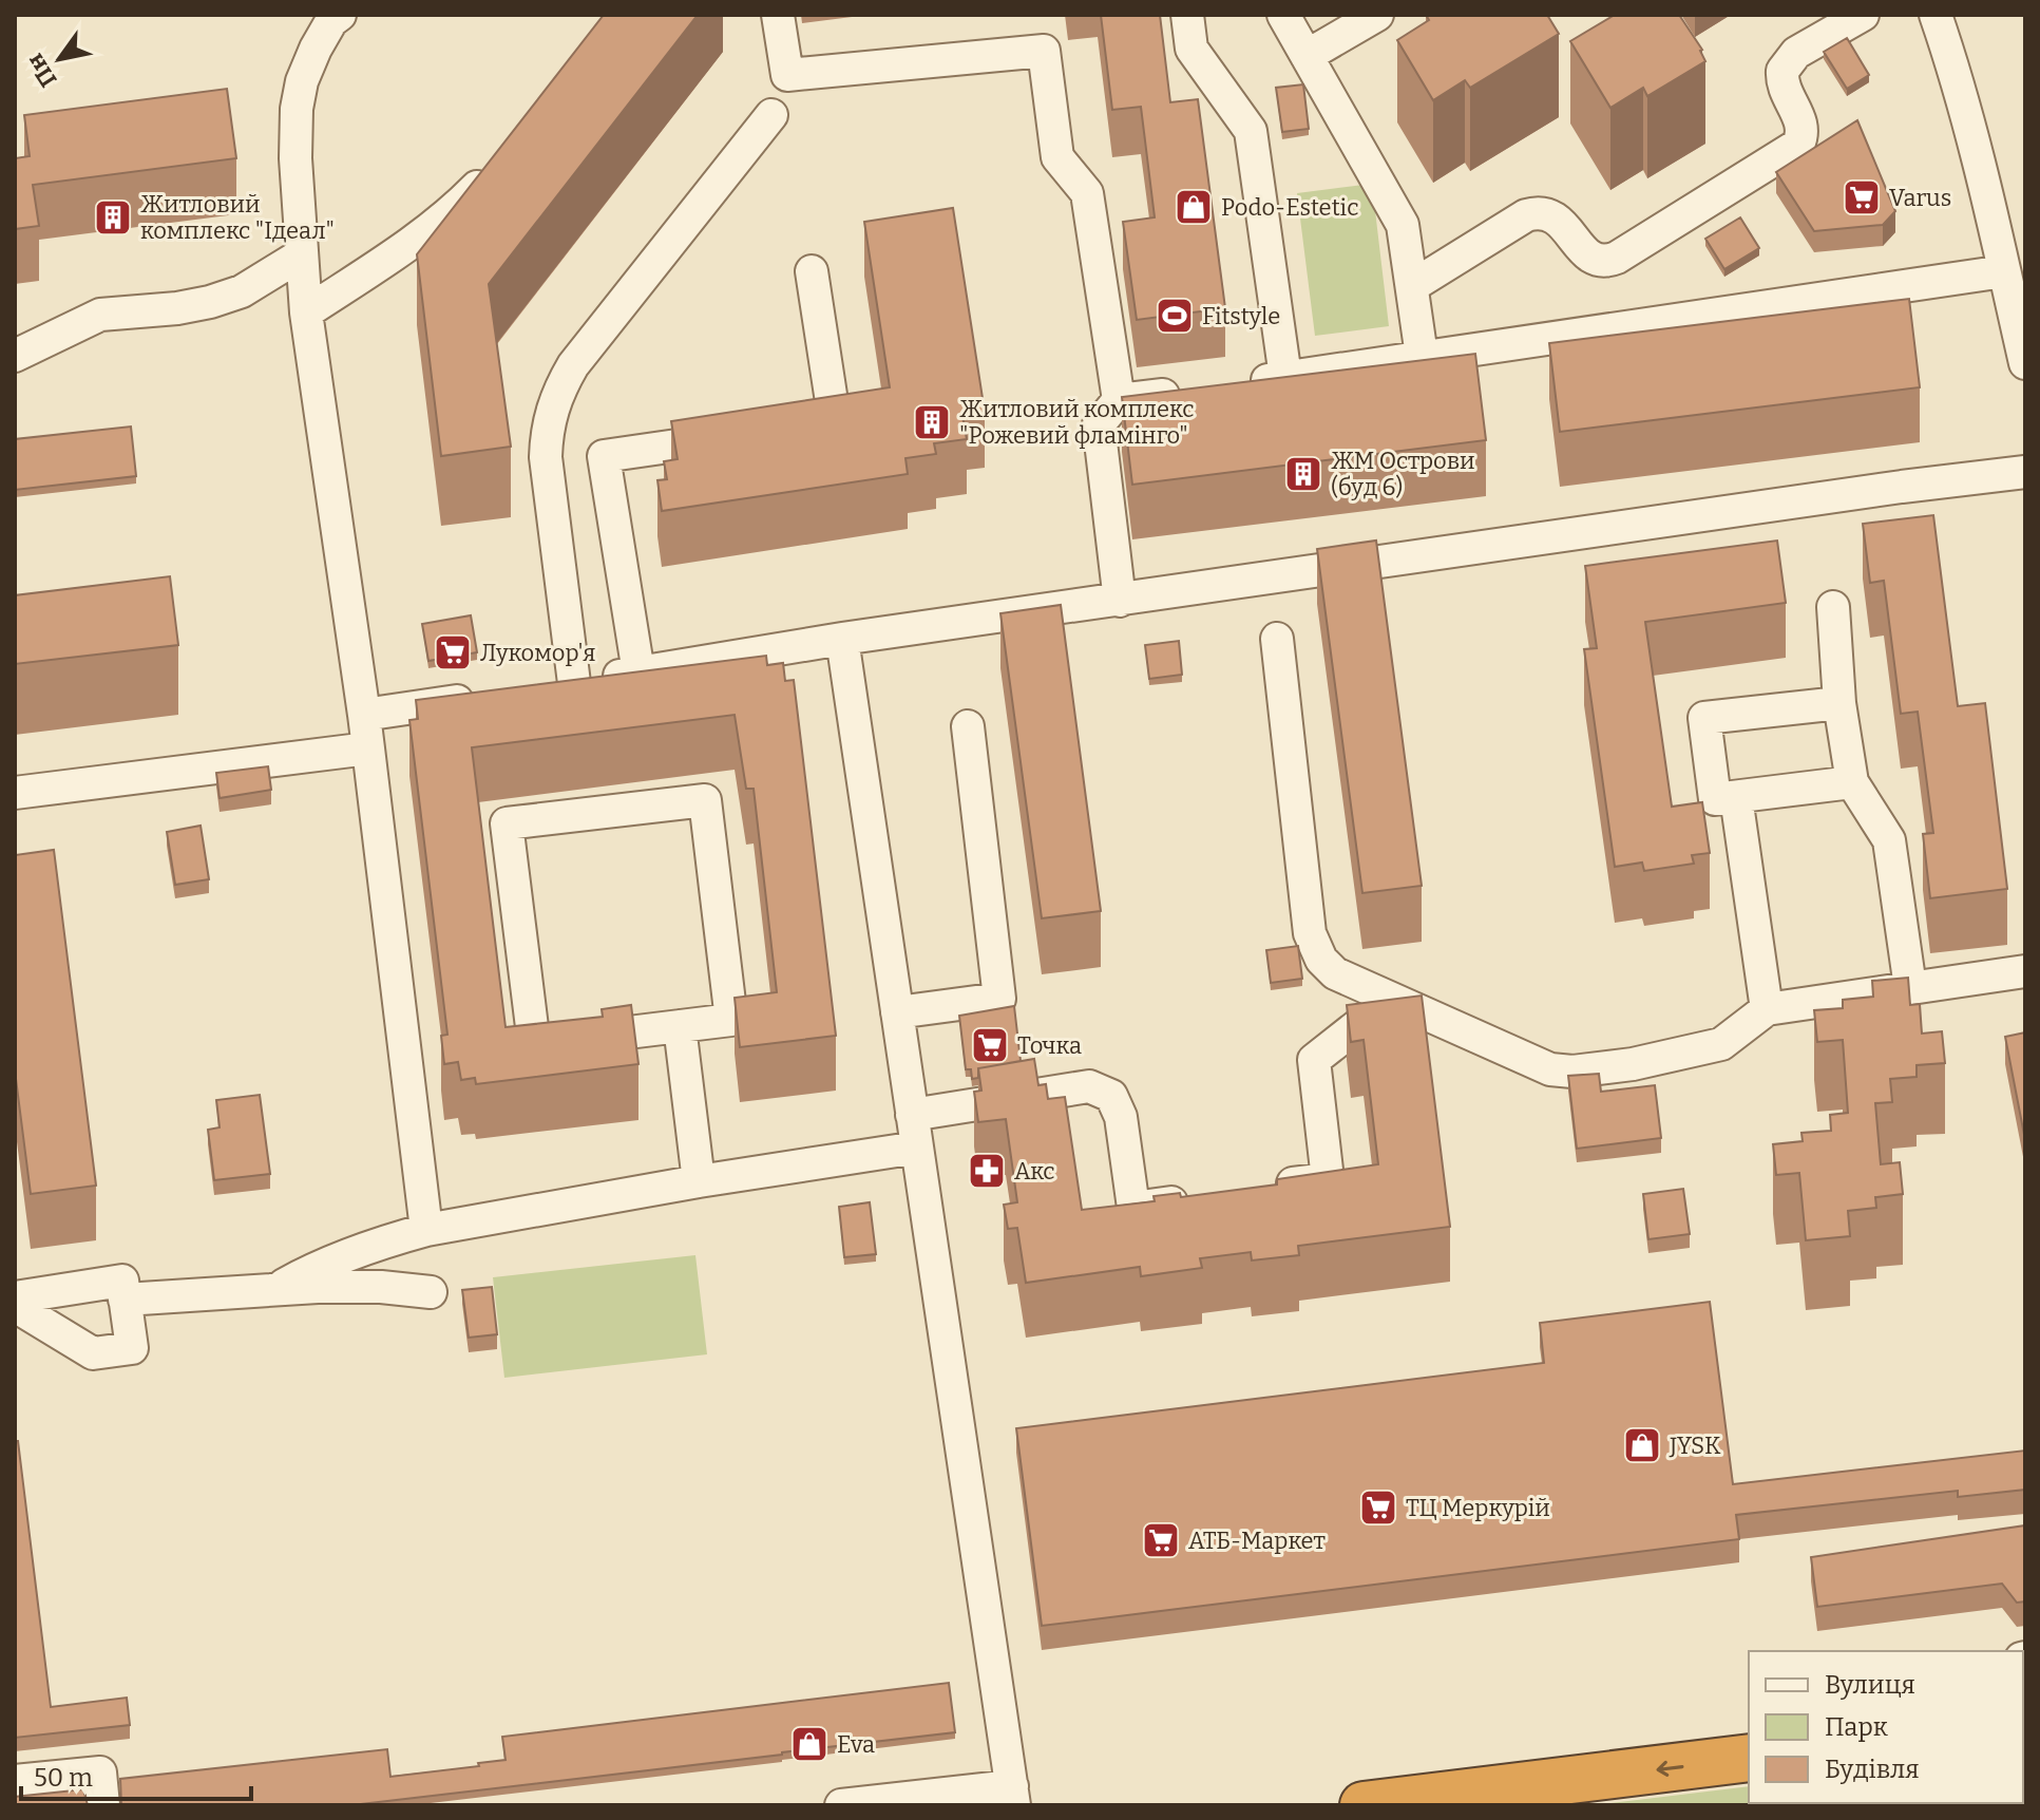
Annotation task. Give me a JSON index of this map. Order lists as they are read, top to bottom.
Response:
{
  "places": {
    "supermarket": [
      "Varus",
      "Лукомор'я",
      "Точка",
      "ТЦ Меркурій",
      "АТБ-Маркет"
    ],
    "shop": ["Podo-Estetic", "JYSK", "Eva"],
    "building": ["Житловий комплекс \"Ідеал\"", "Житловий комплекс \"Рожевий фламінго\"", "ЖМ Острови (буд 6)"],
    "sports": ["Fitstyle"],
    "pharmacy": ["Акс"]
  },
  "legend": ["Вулиця", "Парк", "Будівля"],
  "scale_bar": "50 m",
  "north": "bottom left"
}
